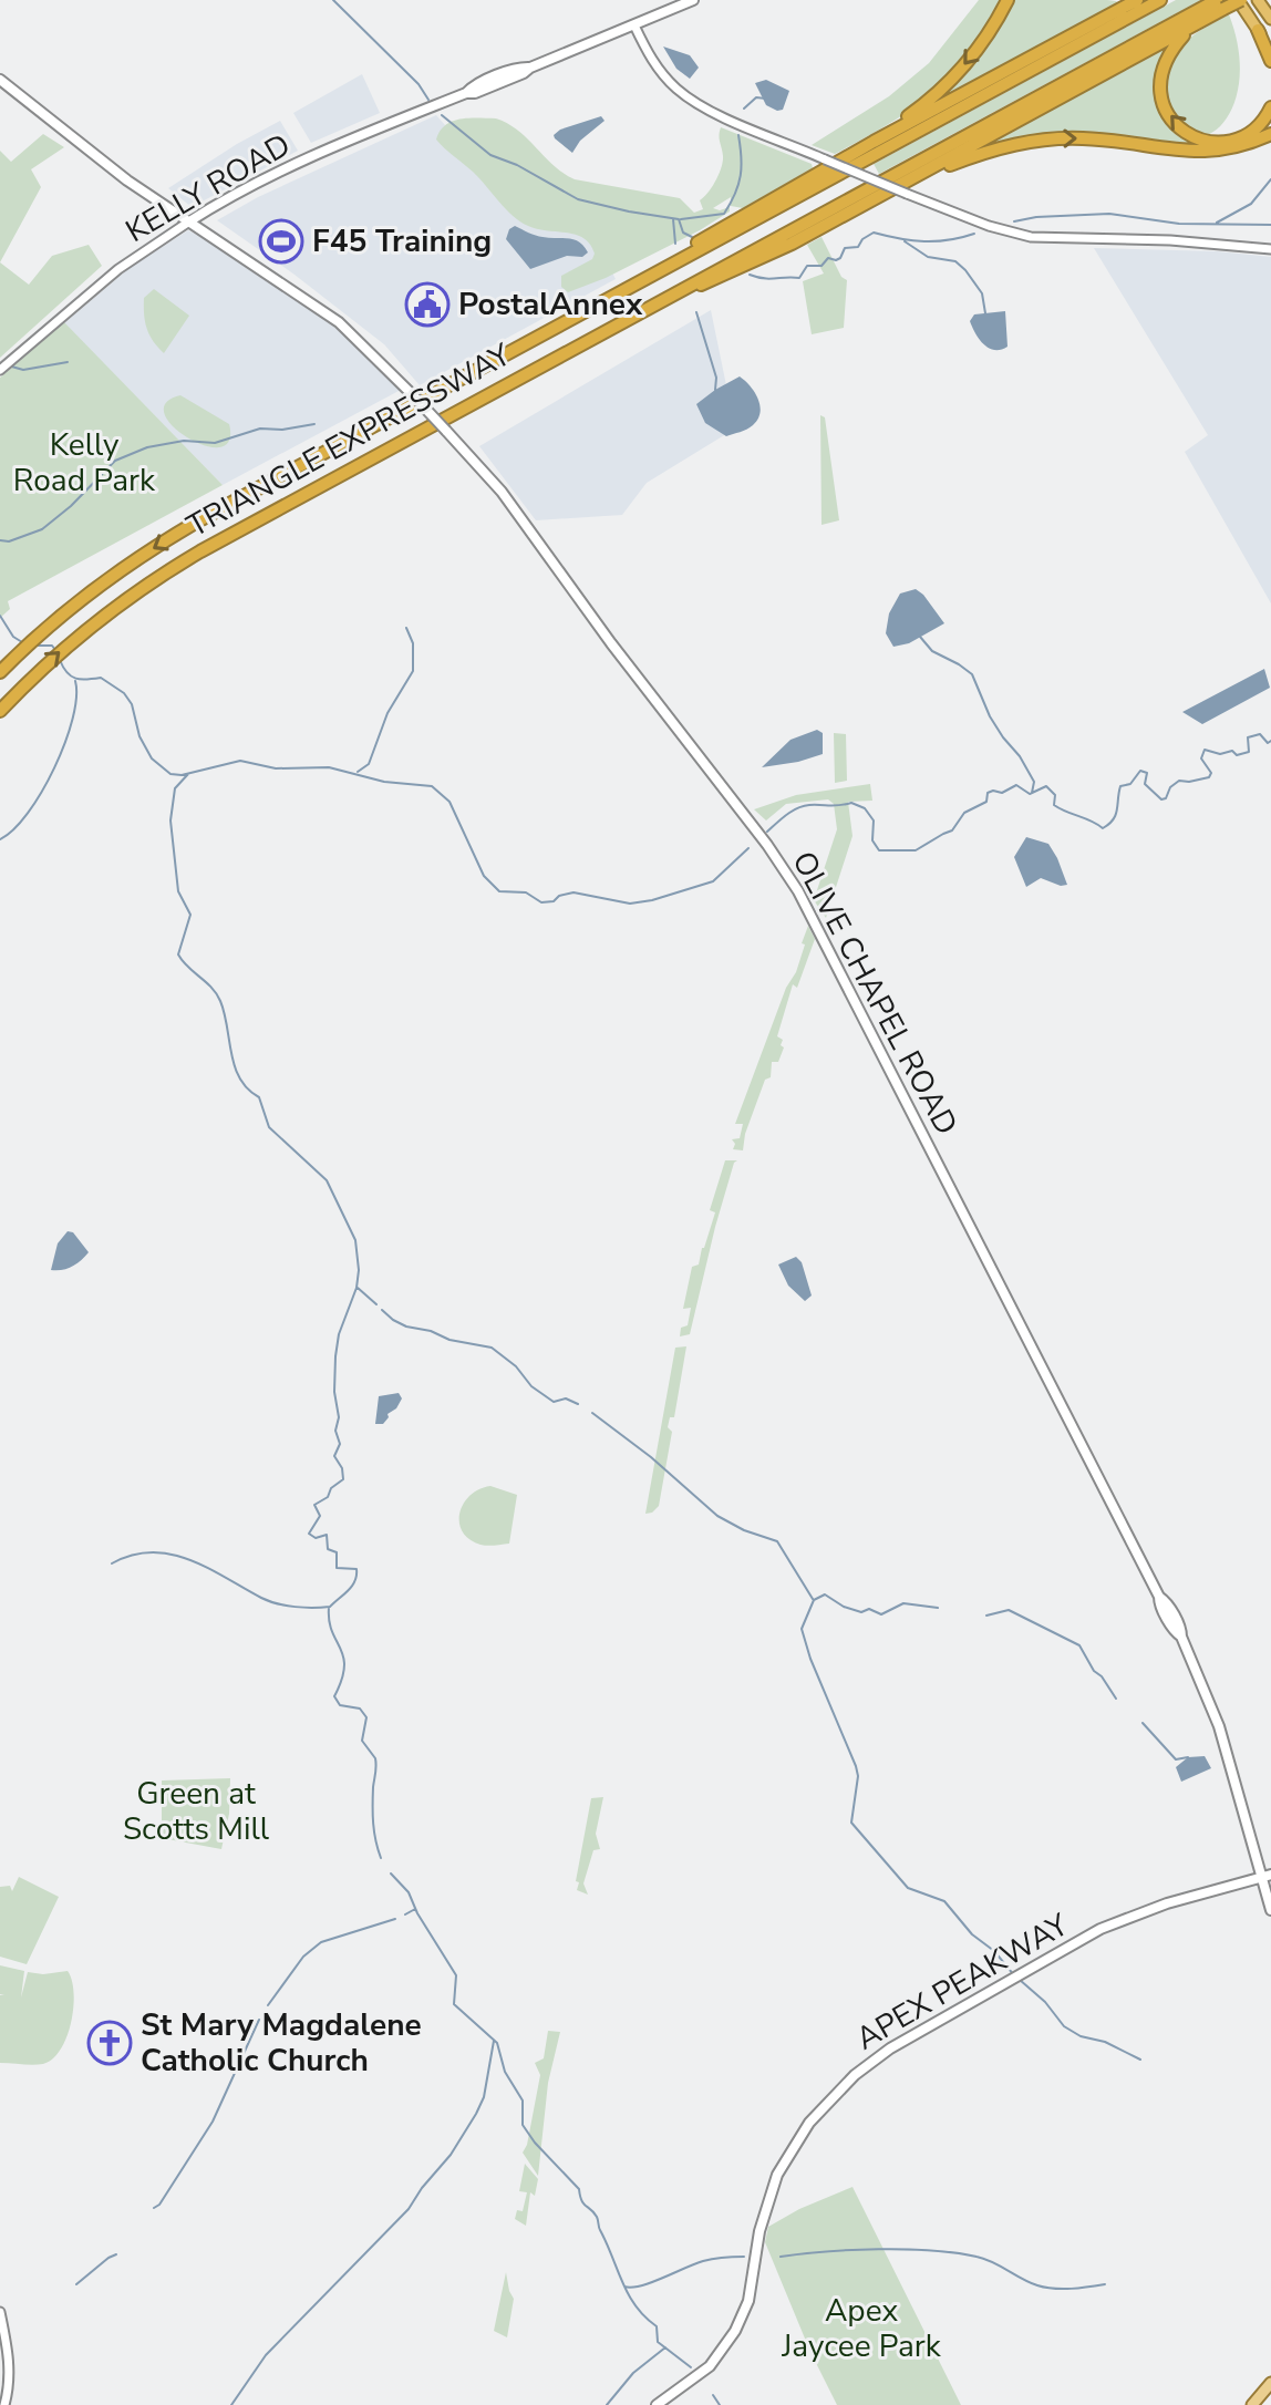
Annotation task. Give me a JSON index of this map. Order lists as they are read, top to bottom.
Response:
{
  "streets": {
    "highway": ["TRIANGLE EXPRESSWAY"],
    "main road": ["KELLY ROAD", "OLIVE CHAPEL ROAD", "APEX PEAKWAY"]
  },
  "crossings": [
    ["KELLY ROAD", "OLIVE CHAPEL ROAD"],
    ["OLIVE CHAPEL ROAD", "APEX PEAKWAY"]
  ],
  "parks": ["Kelly Road Park", "Green at Scotts Mill", "Apex Jaycee Park"],
  "places": {
    "sports": ["F45 Training"],
    "public building": ["PostalAnnex"],
    "church": ["St Mary Magdalene Catholic Church"]
  }
}
